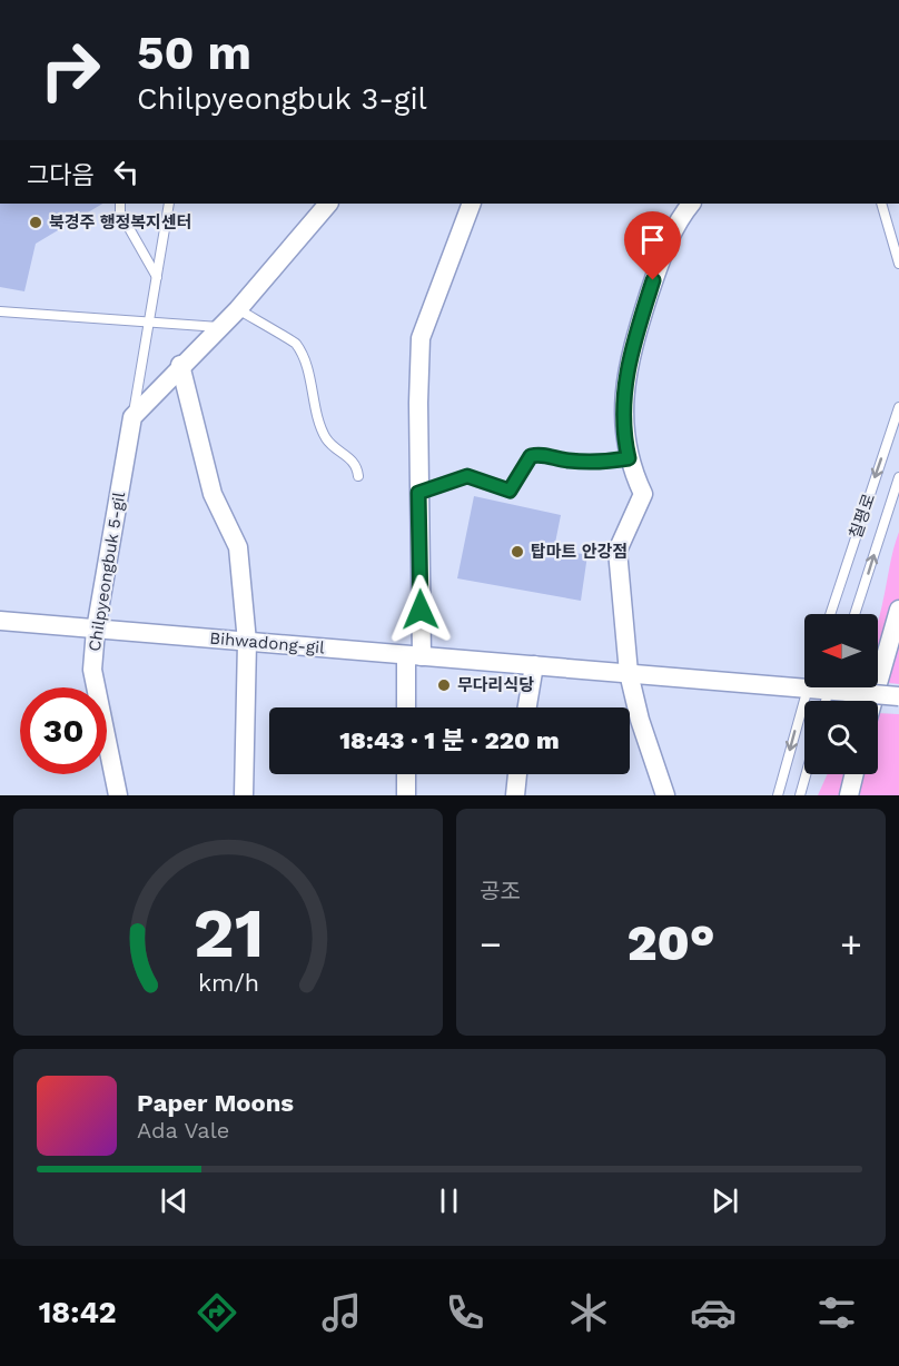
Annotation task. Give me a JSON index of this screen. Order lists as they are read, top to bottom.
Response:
{
  "streets": {
    "street": ["Chilpyeongbuk 5-gil", "Bihwadong-gil"],
    "lane": ["칠평로"]
  },
  "crossings": [
    ["Chilpyeongbuk 5-gil", "Bihwadong-gil"]
  ],
  "places": ["북경주 행정복지센터", "탑마트 안강점", "무다리식당"],
  "north": "left",
  "page": {
    "turn": ["50 m", "Chilpyeongbuk 3-gil"],
    "then": "그다음",
    "limit": "30",
    "trip": "18:43 · 1 분 · 220 m",
    "tile": "공조",
    "heat": ["−", "20°", "+"],
    "song": ["Paper Moons", "Ada Vale"],
    "tabs": "18:42",
    "gauge": ["21", "km/h"]
  }
}
